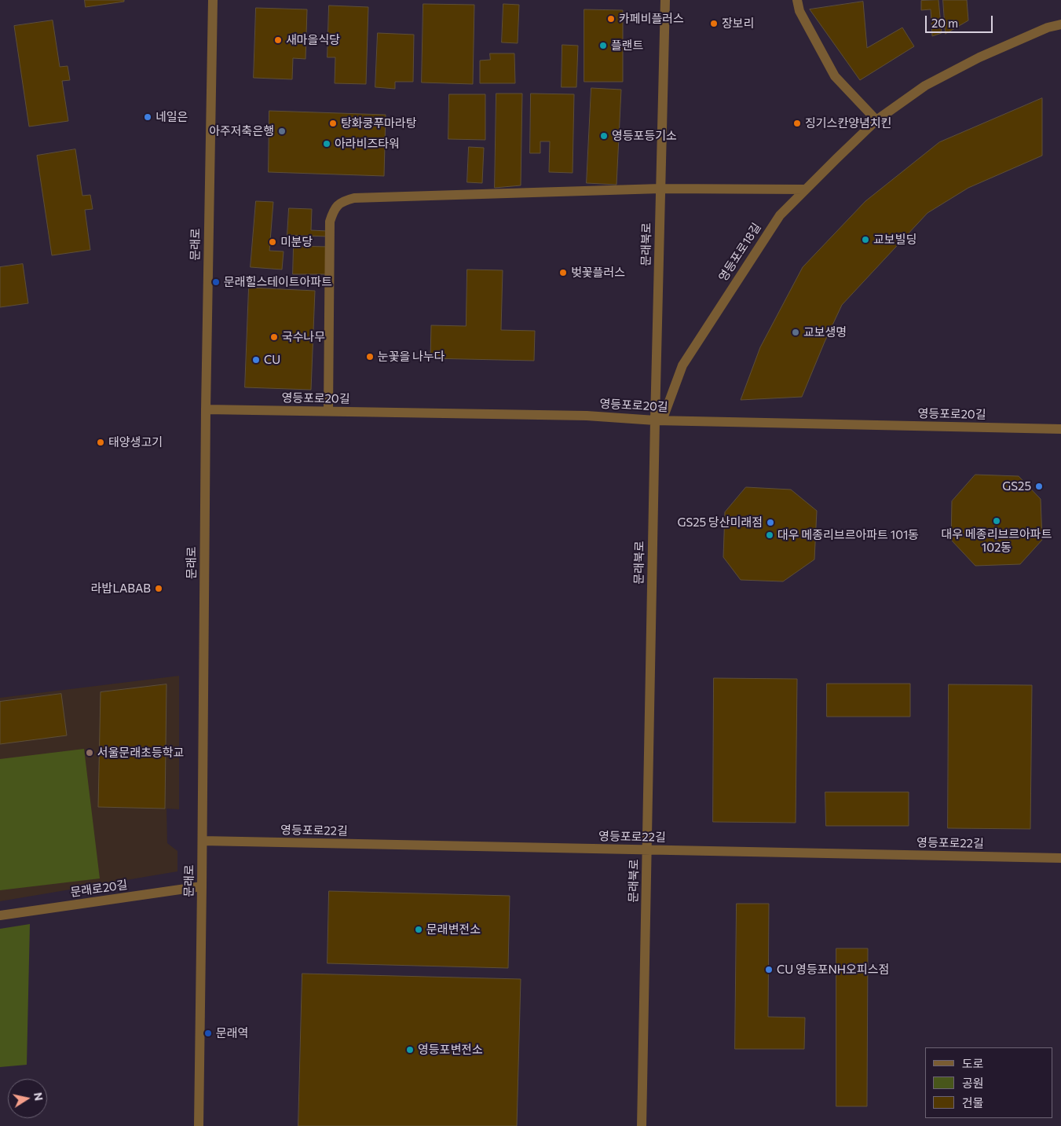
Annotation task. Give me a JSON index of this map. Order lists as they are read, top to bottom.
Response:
{
  "streets": {
    "street": [
      "문래로",
      "문래북로",
      "영등포로18길",
      "영등포로20길",
      "영등포로22길",
      "문래로20길"
    ]
  },
  "crossings": [
    ["문래로", "영등포로20길"],
    ["문래로", "영등포로22길"],
    ["문래로", "문래로20길"],
    ["문래북로", "영등포로18길"],
    ["문래북로", "영등포로20길"],
    ["문래북로", "영등포로22길"],
    ["영등포로18길", "영등포로20길"]
  ],
  "places": [
    "카페비플러스",
    "장보리",
    "새마을식당",
    "플랜트",
    "네일은",
    "탕화쿵푸마라탕",
    "징기스칸양념치킨",
    "아주저축은행",
    "영등포등기소",
    "아라비즈타워",
    "교보빌딩",
    "미분당",
    "벚꽃플러스",
    "문래힐스테이트아파트",
    "교보생명",
    "국수나무",
    "눈꽃을 나누다",
    "CU",
    "태양생고기",
    "GS25",
    "대우 메종리브르아파트 102동",
    "GS25 당산미래점",
    "대우 메종리브르아파트 101동",
    "라밥LABAB",
    "서울문래초등학교",
    "문래변전소",
    "CU 영등포NH오피스점",
    "문래역",
    "영등포변전소"
  ],
  "legend": ["도로", "공원", "건물"],
  "scale_bar": "20 m",
  "north": "right"
}
